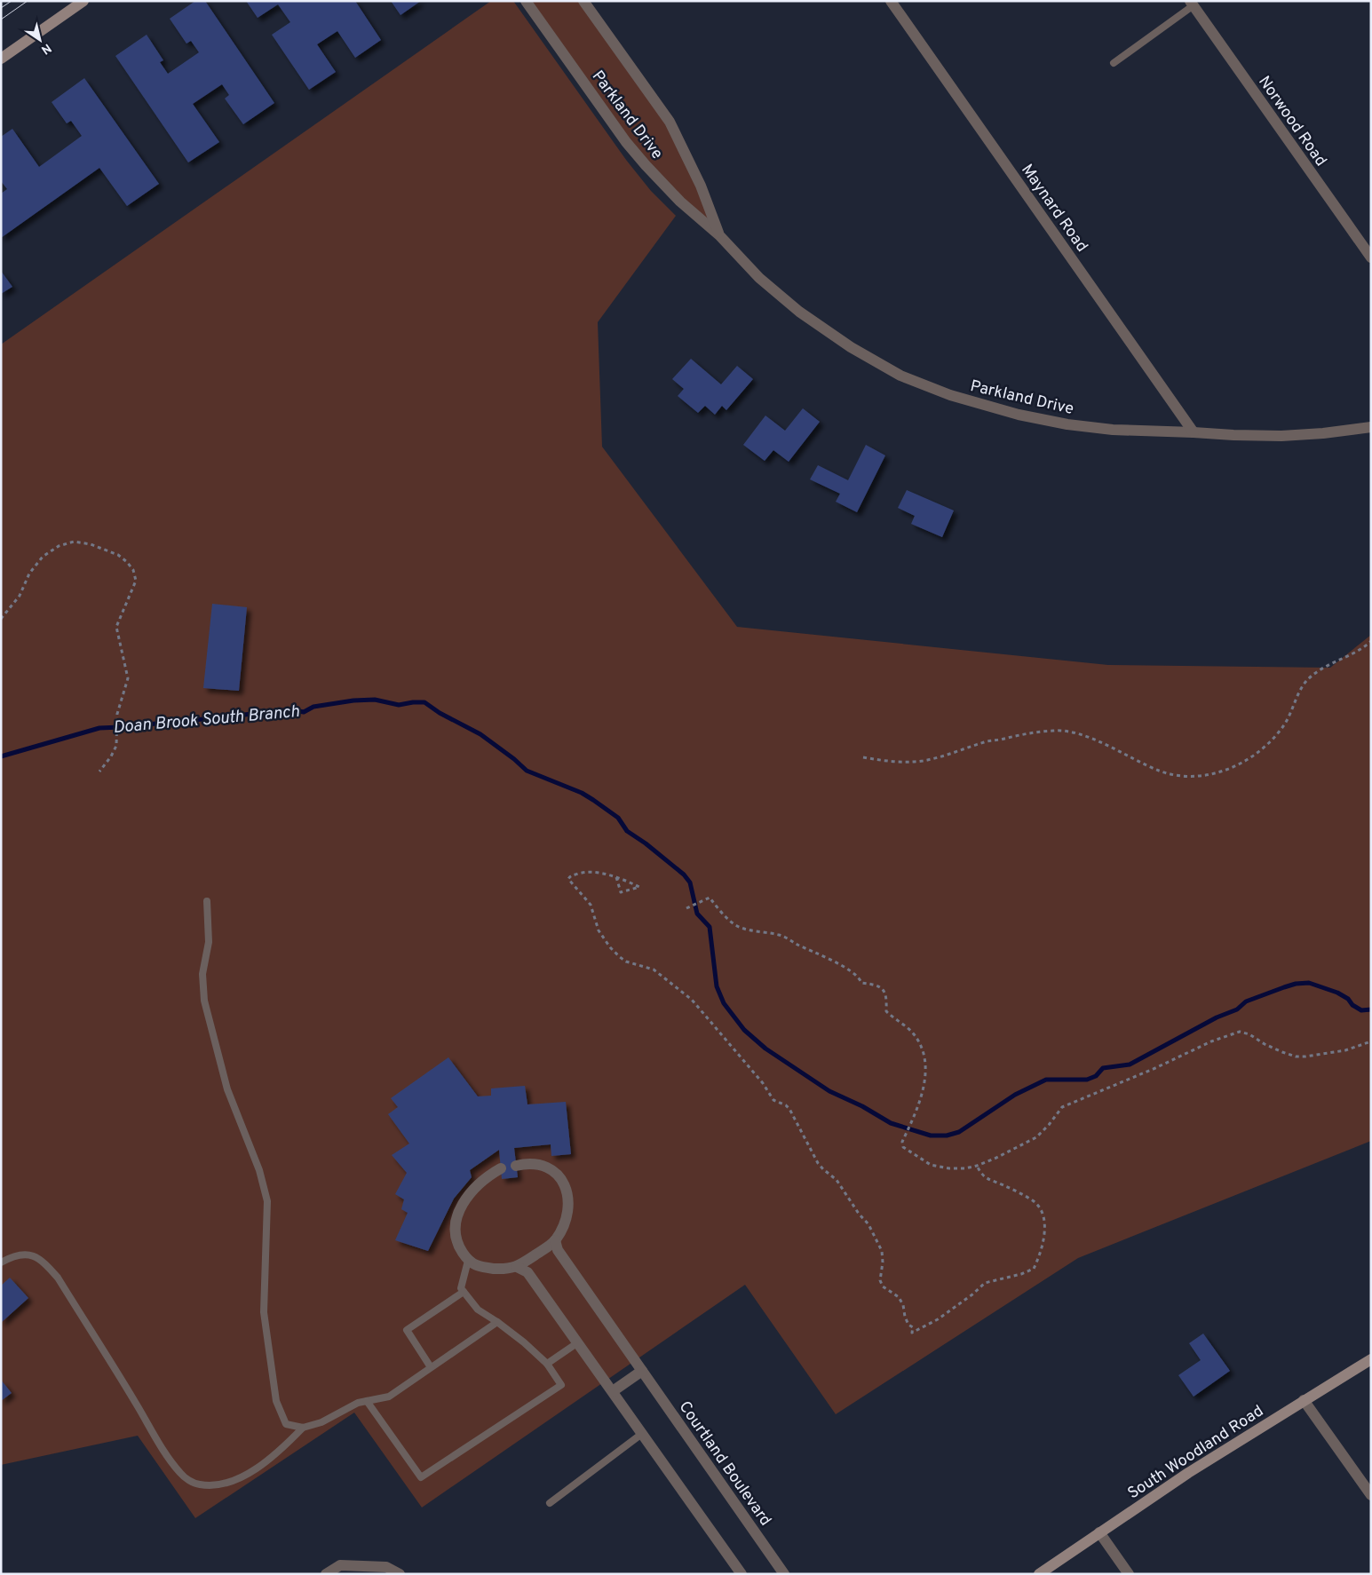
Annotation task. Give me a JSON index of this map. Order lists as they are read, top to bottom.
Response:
{
  "streets": {
    "street": [
      "Parkland Drive",
      "Norwood Road",
      "Maynard Road",
      "South Woodland Road",
      "Courtland Boulevard"
    ]
  },
  "crossings": [
    ["Parkland Drive", "Maynard Road"]
  ],
  "water": ["Doan Brook South Branch"],
  "north": "bottom right"
}
